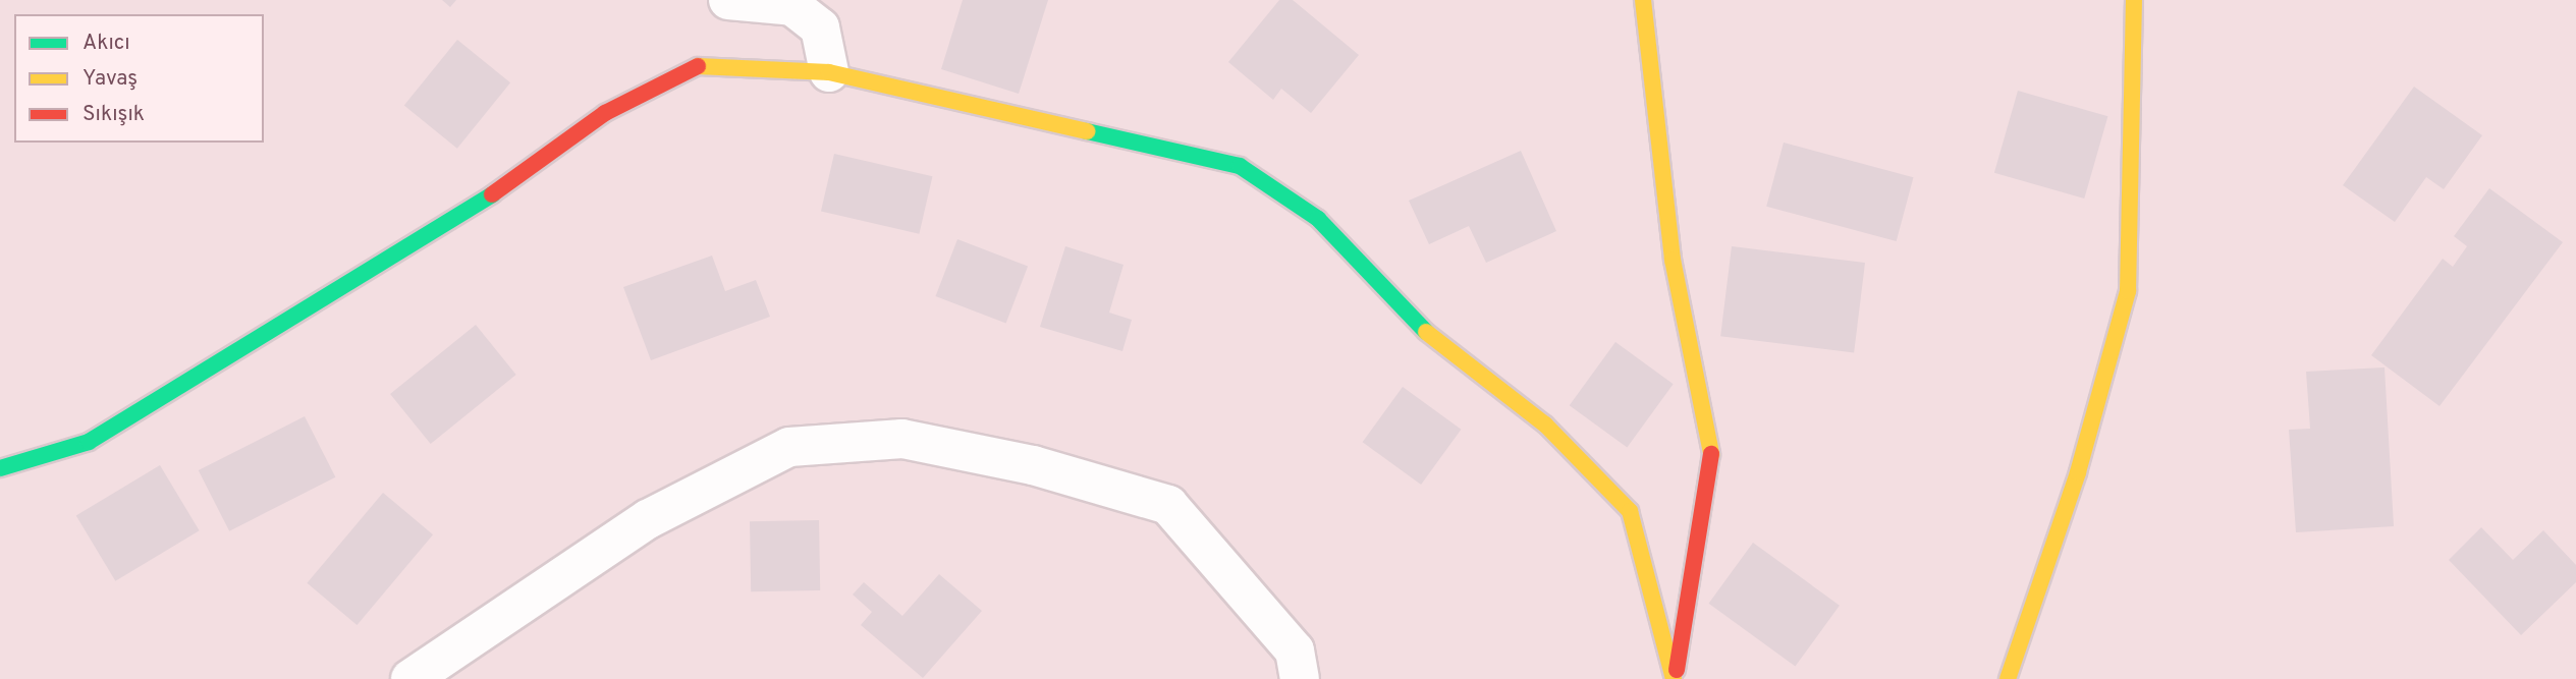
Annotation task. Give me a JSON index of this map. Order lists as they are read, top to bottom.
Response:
{
  "legend": ["Akıcı", "Yavaş", "Sıkışık"]
}
